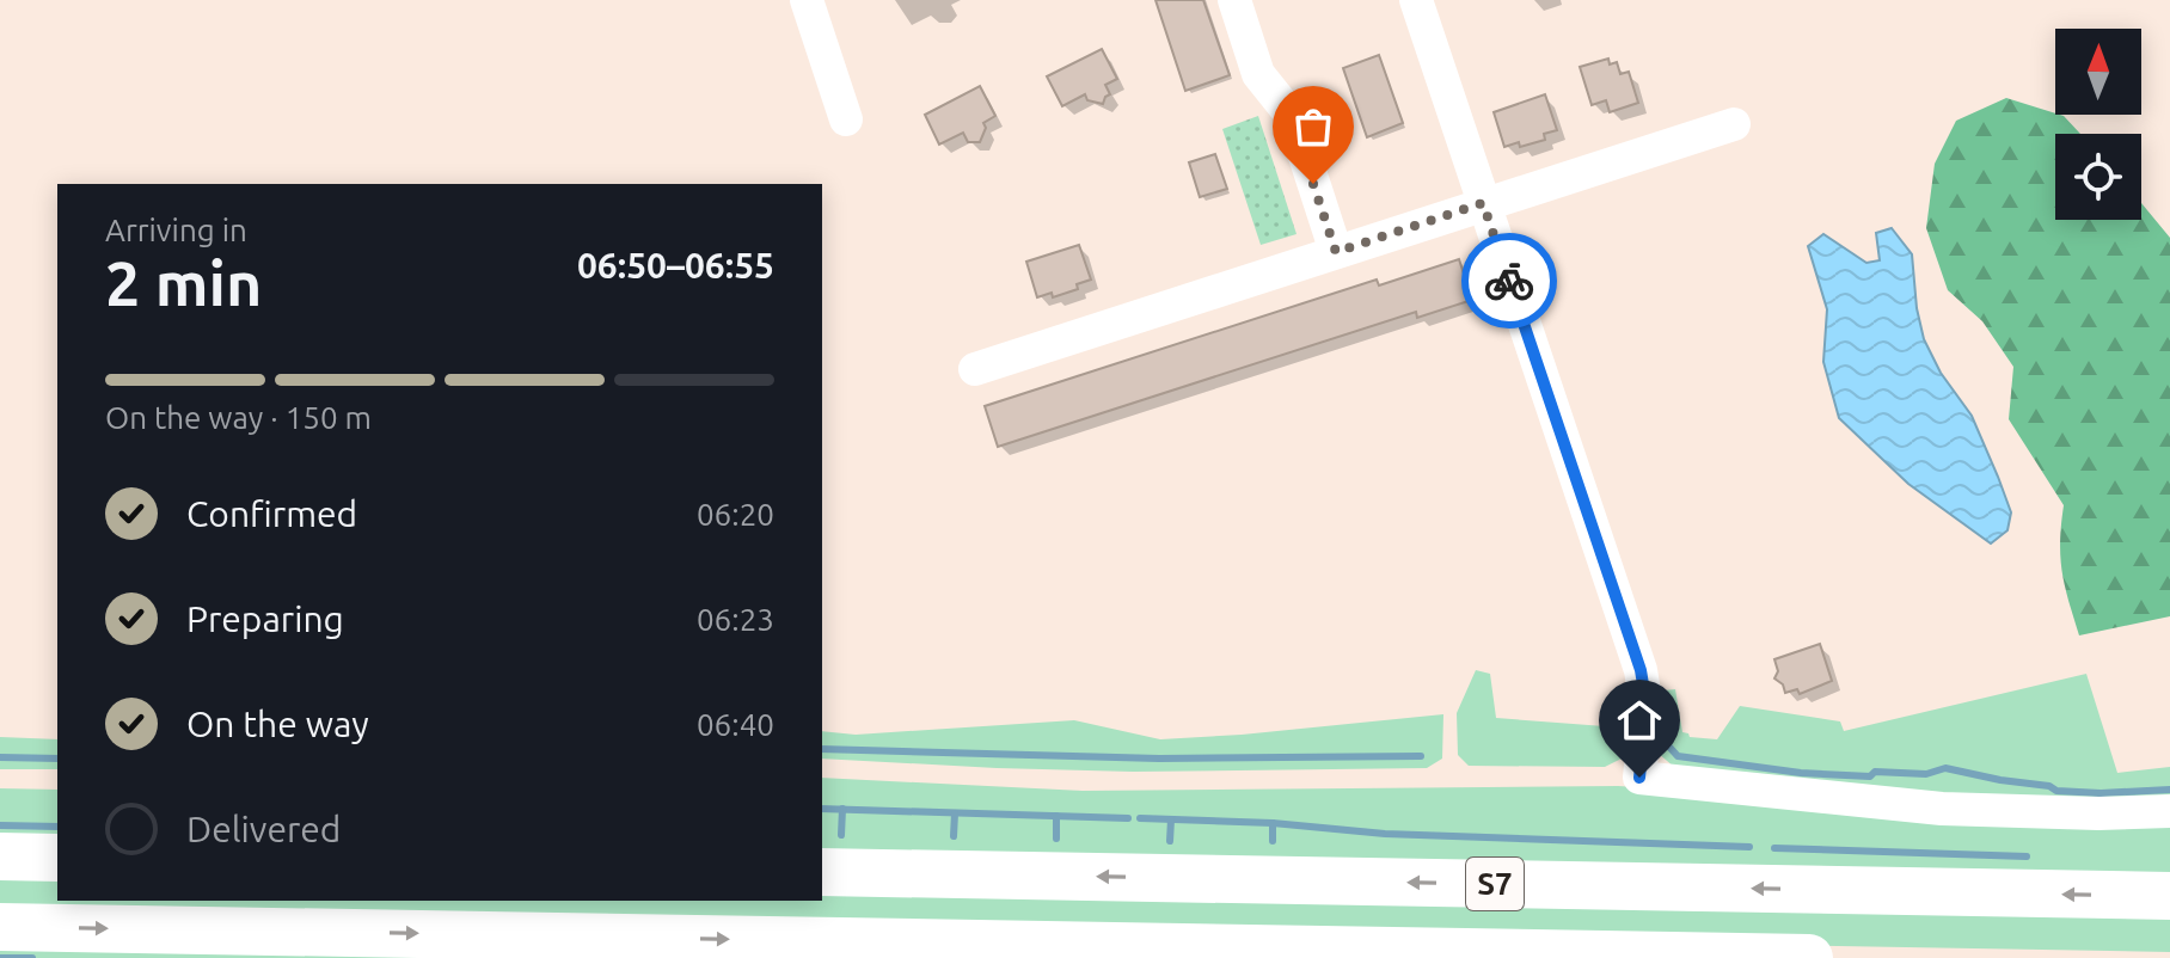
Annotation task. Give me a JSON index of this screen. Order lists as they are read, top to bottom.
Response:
{
  "streets": {
    "highway": ["S7"]
  },
  "north": "top",
  "page": {
    "heading": ["2 min", "Arriving in", "06:50–06:55"],
    "bar": "On the way · 150 m",
    "list": [
      ["Confirmed", "06:20"],
      ["Preparing", "06:23"],
      ["On the way", "06:40"],
      "Delivered"
    ]
  }
}
